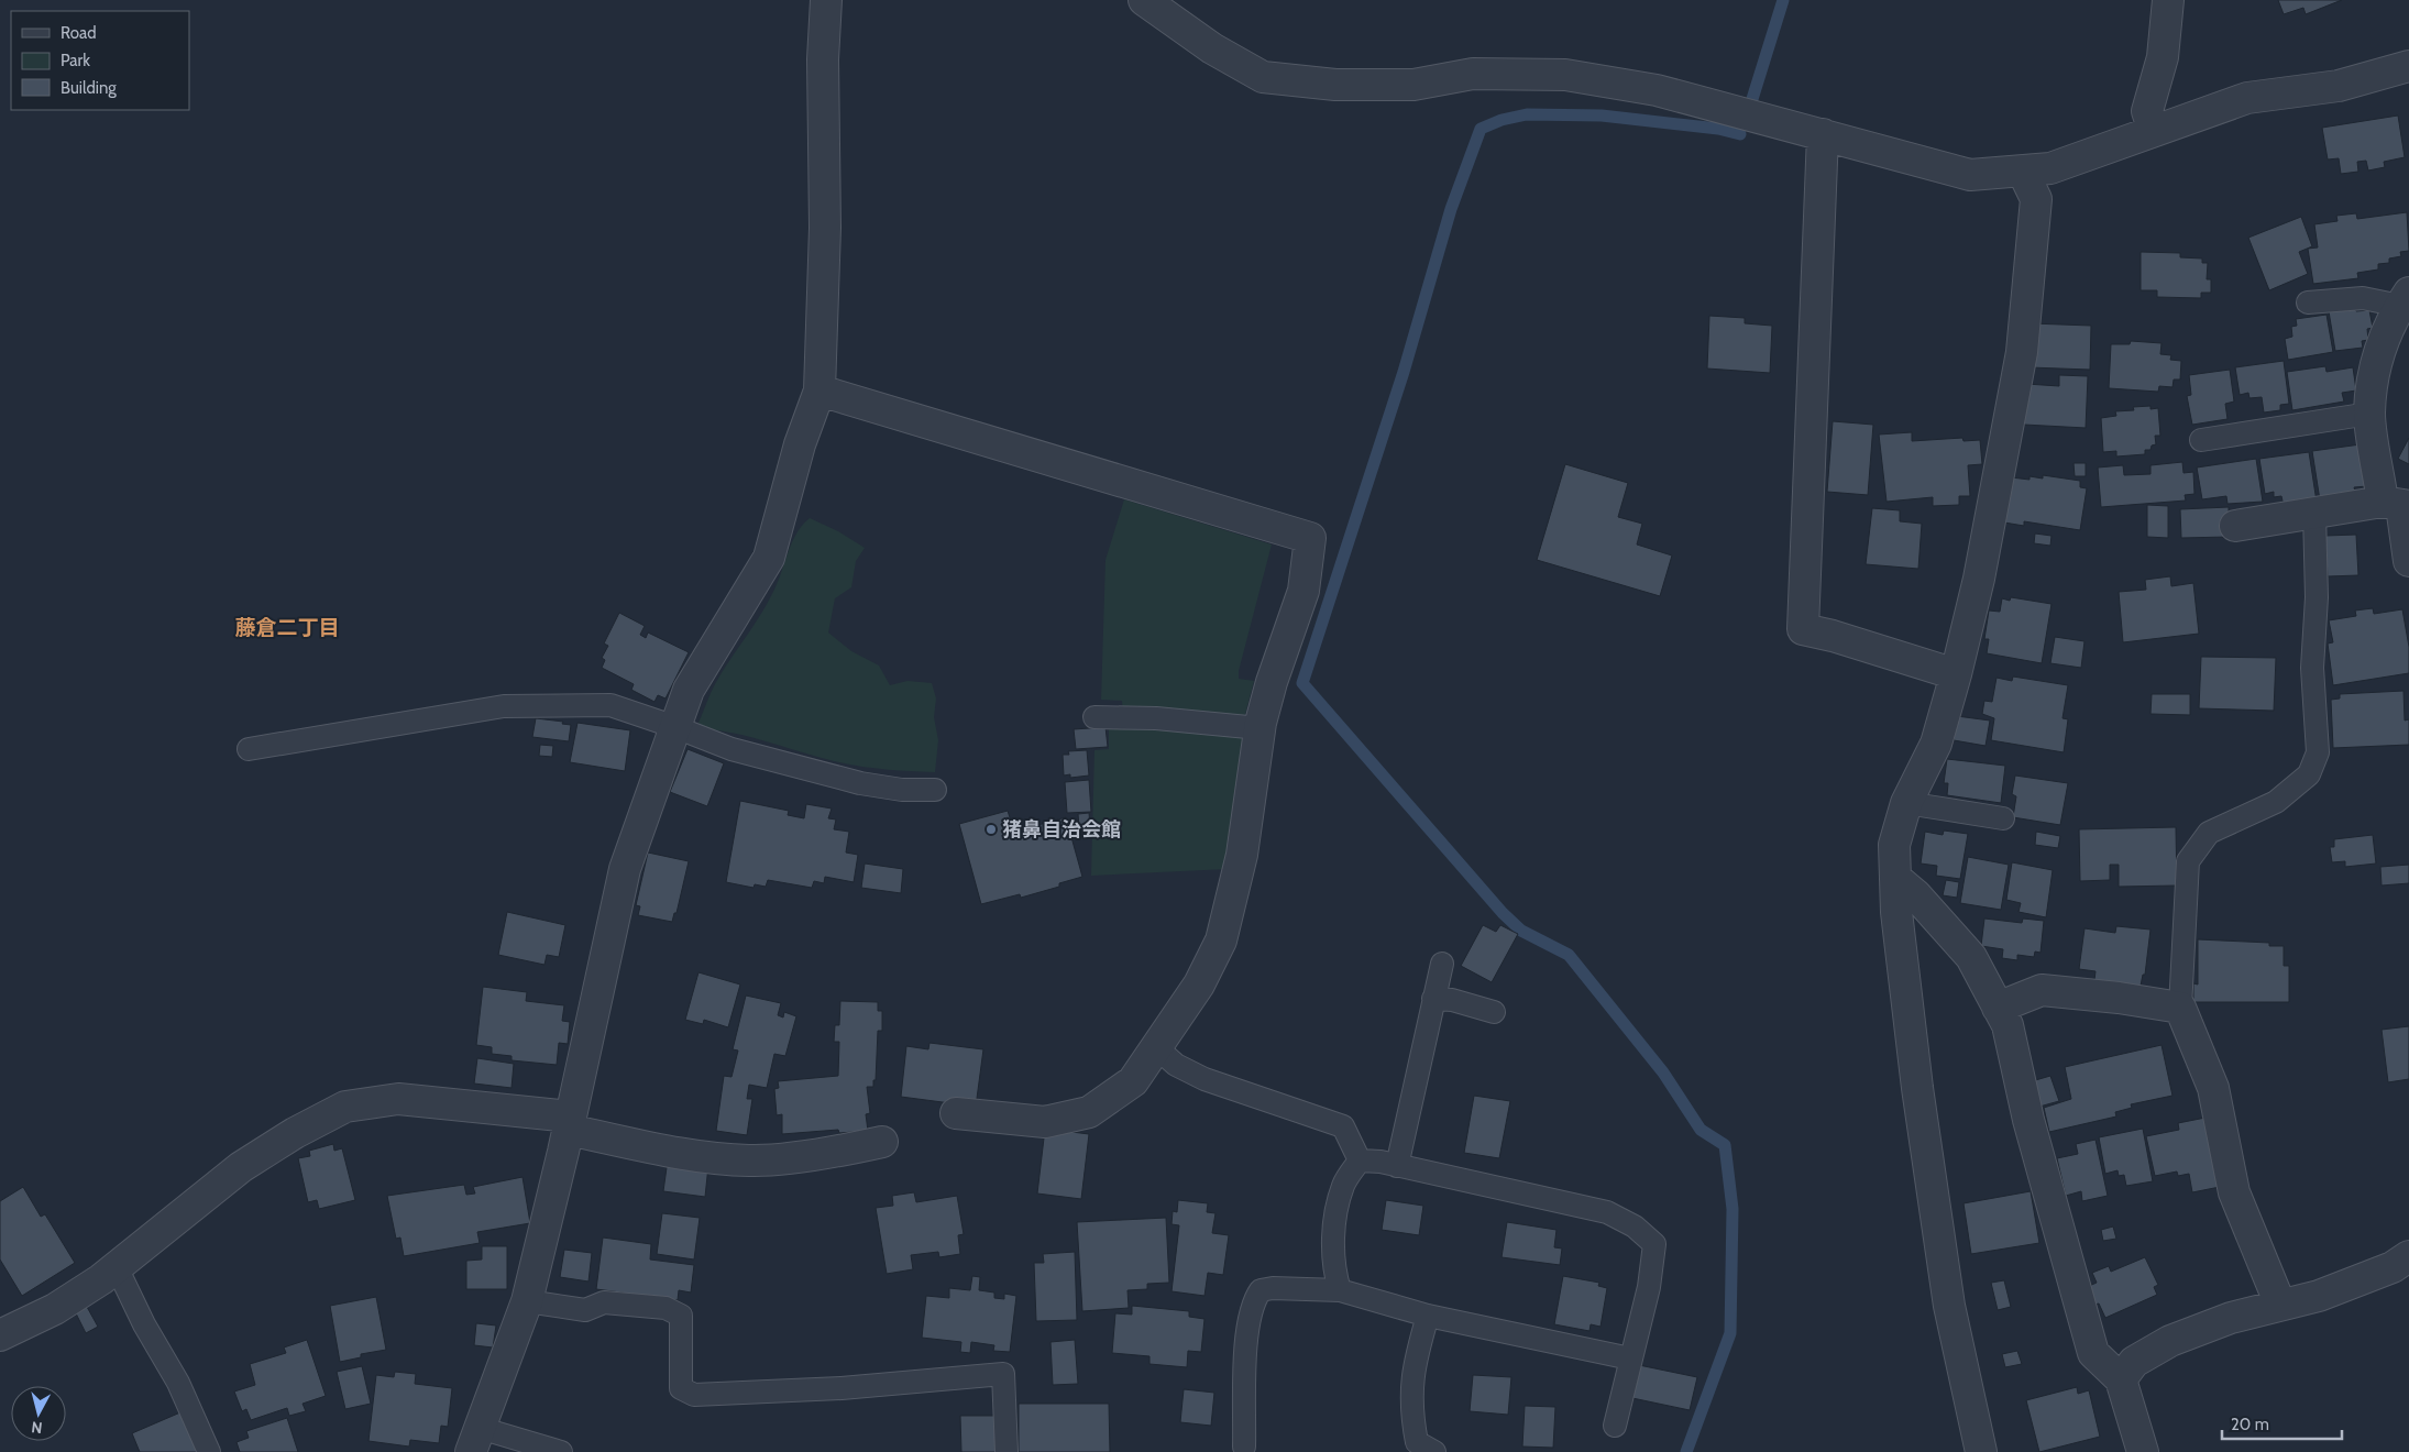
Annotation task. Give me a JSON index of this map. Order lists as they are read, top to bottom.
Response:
{
  "districts": ["藤倉二丁目"],
  "places": ["猪鼻自治会館"],
  "legend": ["Road", "Park", "Building"],
  "scale_bar": "20 m",
  "north": "bottom"
}
